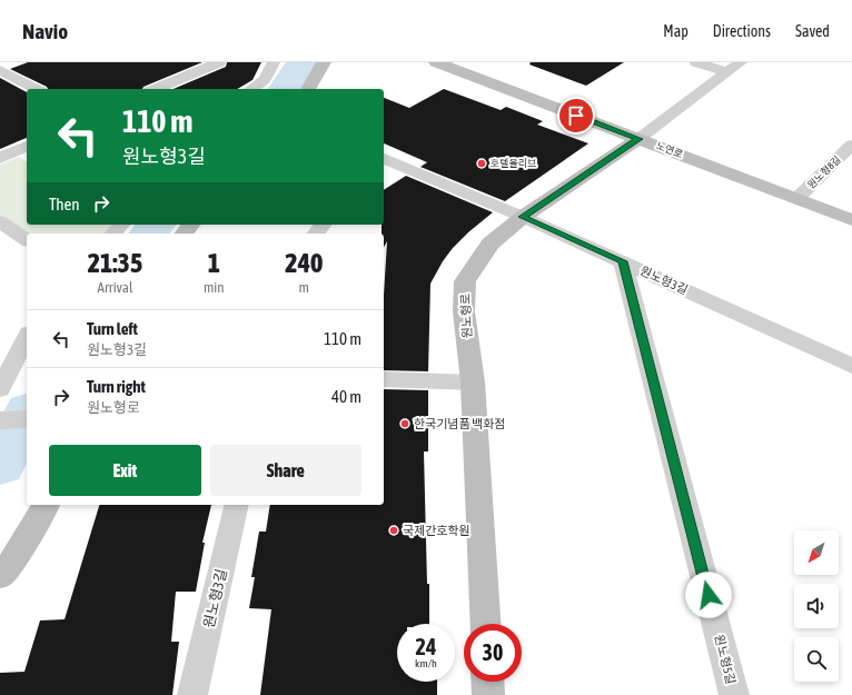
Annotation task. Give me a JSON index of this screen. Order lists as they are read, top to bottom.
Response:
{
  "streets": {
    "street": [
      "노연로",
      "원노형8길",
      "원노형3길",
      "원노형로",
      "원노형5길"
    ]
  },
  "crossings": [
    ["노연로", "원노형8길"],
    ["노연로", "원노형로"],
    ["원노형3길", "원노형로"],
    ["원노형3길", "원노형5길"]
  ],
  "places": ["호텔올리브", "한국기념품 백화점", "국제간호학원"],
  "north": "bottom left",
  "page": {
    "header": "Navio",
    "nav": ["Map", "Directions", "Saved"],
    "turn": ["110 m", "원노형3길"],
    "then": "Then",
    "eta": [
      "21:35",
      "Arrival",
      "1",
      "min",
      "240",
      "m"
    ],
    "list": [
      {
        "name": "Turn left",
        "note": "원노형3길",
        "value": "110 m"
      },
      {
        "name": "Turn right",
        "note": "원노형로",
        "value": "40 m"
      }
    ],
    "buttons": ["Exit", "Share"],
    "speed": "24 km/h",
    "limit": "30"
  }
}
